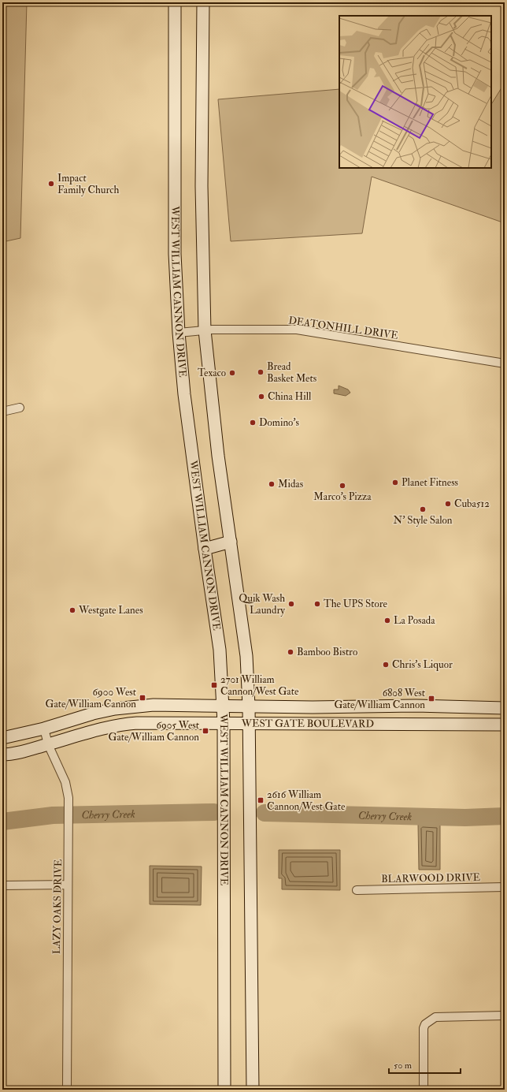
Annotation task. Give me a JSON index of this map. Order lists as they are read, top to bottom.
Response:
{
  "streets": {
    "main road": ["WEST WILLIAM CANNON DRIVE", "WEST GATE BOULEVARD"],
    "street": ["DEATONHILL DRIVE", "BLARWOOD DRIVE", "LAZY OAKS DRIVE"]
  },
  "crossings": [
    ["WEST WILLIAM CANNON DRIVE", "DEATONHILL DRIVE"],
    ["WEST WILLIAM CANNON DRIVE", "WEST GATE BOULEVARD"],
    ["WEST GATE BOULEVARD", "LAZY OAKS DRIVE"]
  ],
  "water": ["Cherry Creek"],
  "places": {
    "other": [
      "Impact Family Church",
      "Bread Basket Mets",
      "Texaco",
      "China Hill",
      "Domino's",
      "Planet Fitness",
      "Midas",
      "Marco's Pizza",
      "Cuba512",
      "N' Style Salon",
      "Quik Wash Laundry",
      "The UPS Store",
      "Westgate Lanes",
      "La Posada",
      "Bamboo Bistro",
      "Chris’s Liquor"
    ],
    "transit": [
      "2701 William Cannon/West Gate",
      "6900 West Gate/William Cannon",
      "6808 West Gate/William Cannon",
      "6905 West Gate/William Cannon",
      "2616 William Cannon/West Gate"
    ]
  },
  "scale_bar": "50 m"
}
